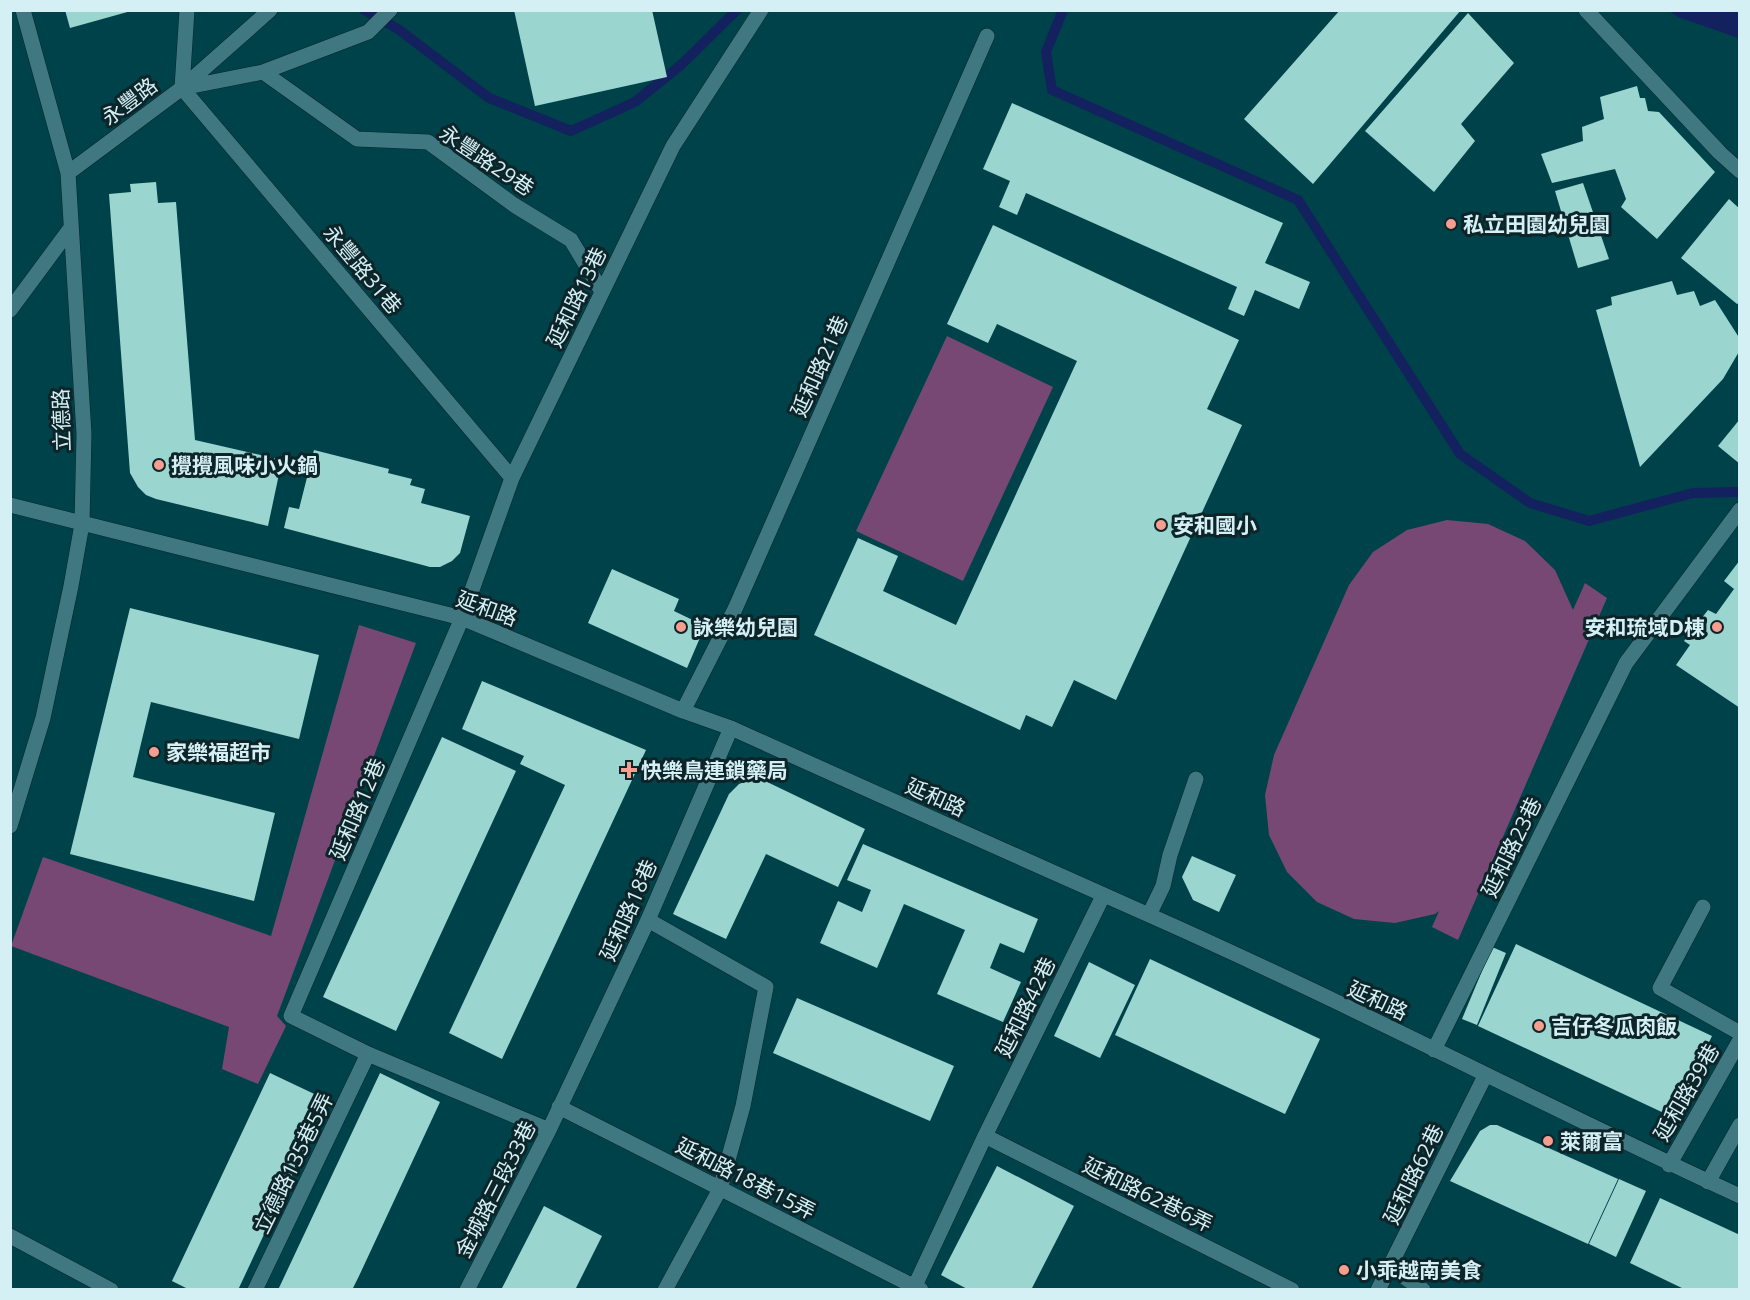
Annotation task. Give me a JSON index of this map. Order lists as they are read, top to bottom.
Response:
{
  "streets": {
    "street": [
      "永豐路",
      "永豐路29巷",
      "永豐路31巷",
      "延和路13巷",
      "延和路21巷",
      "立德路",
      "延和路",
      "延和路12巷",
      "延和路23巷",
      "延和路18巷",
      "延和路42巷",
      "延和路39巷",
      "立德路135巷5弄",
      "延和路62巷",
      "延和路18巷15弄",
      "金城路三段33巷",
      "延和路62巷6弄"
    ]
  },
  "crossings": [
    ["永豐路", "永豐路31巷"],
    ["永豐路", "立德路"],
    ["永豐路29巷", "延和路13巷"],
    ["永豐路31巷", "延和路13巷"],
    ["延和路13巷", "延和路"],
    ["延和路13巷", "延和路12巷"],
    ["延和路21巷", "延和路"],
    ["立德路", "延和路"],
    ["延和路", "延和路12巷"],
    ["延和路", "延和路23巷"],
    ["延和路", "延和路18巷"],
    ["延和路", "延和路42巷"],
    ["延和路", "延和路39巷"],
    ["延和路", "延和路62巷"],
    ["延和路12巷", "立德路135巷5弄"],
    ["延和路18巷", "延和路18巷15弄"],
    ["延和路18巷", "金城路三段33巷"],
    ["延和路42巷", "延和路18巷15弄"],
    ["延和路42巷", "延和路62巷6弄"],
    ["延和路18巷15弄", "金城路三段33巷"]
  ],
  "places": {
    "other": [
      "私立田園幼兒園",
      "攪攪風味小火鍋",
      "安和國小",
      "詠樂幼兒園",
      "安和琉域D棟",
      "家樂福超市",
      "吉仔冬瓜肉飯",
      "萊爾富",
      "小乖越南美食"
    ],
    "health": ["快樂鳥連鎖藥局"]
  }
}
